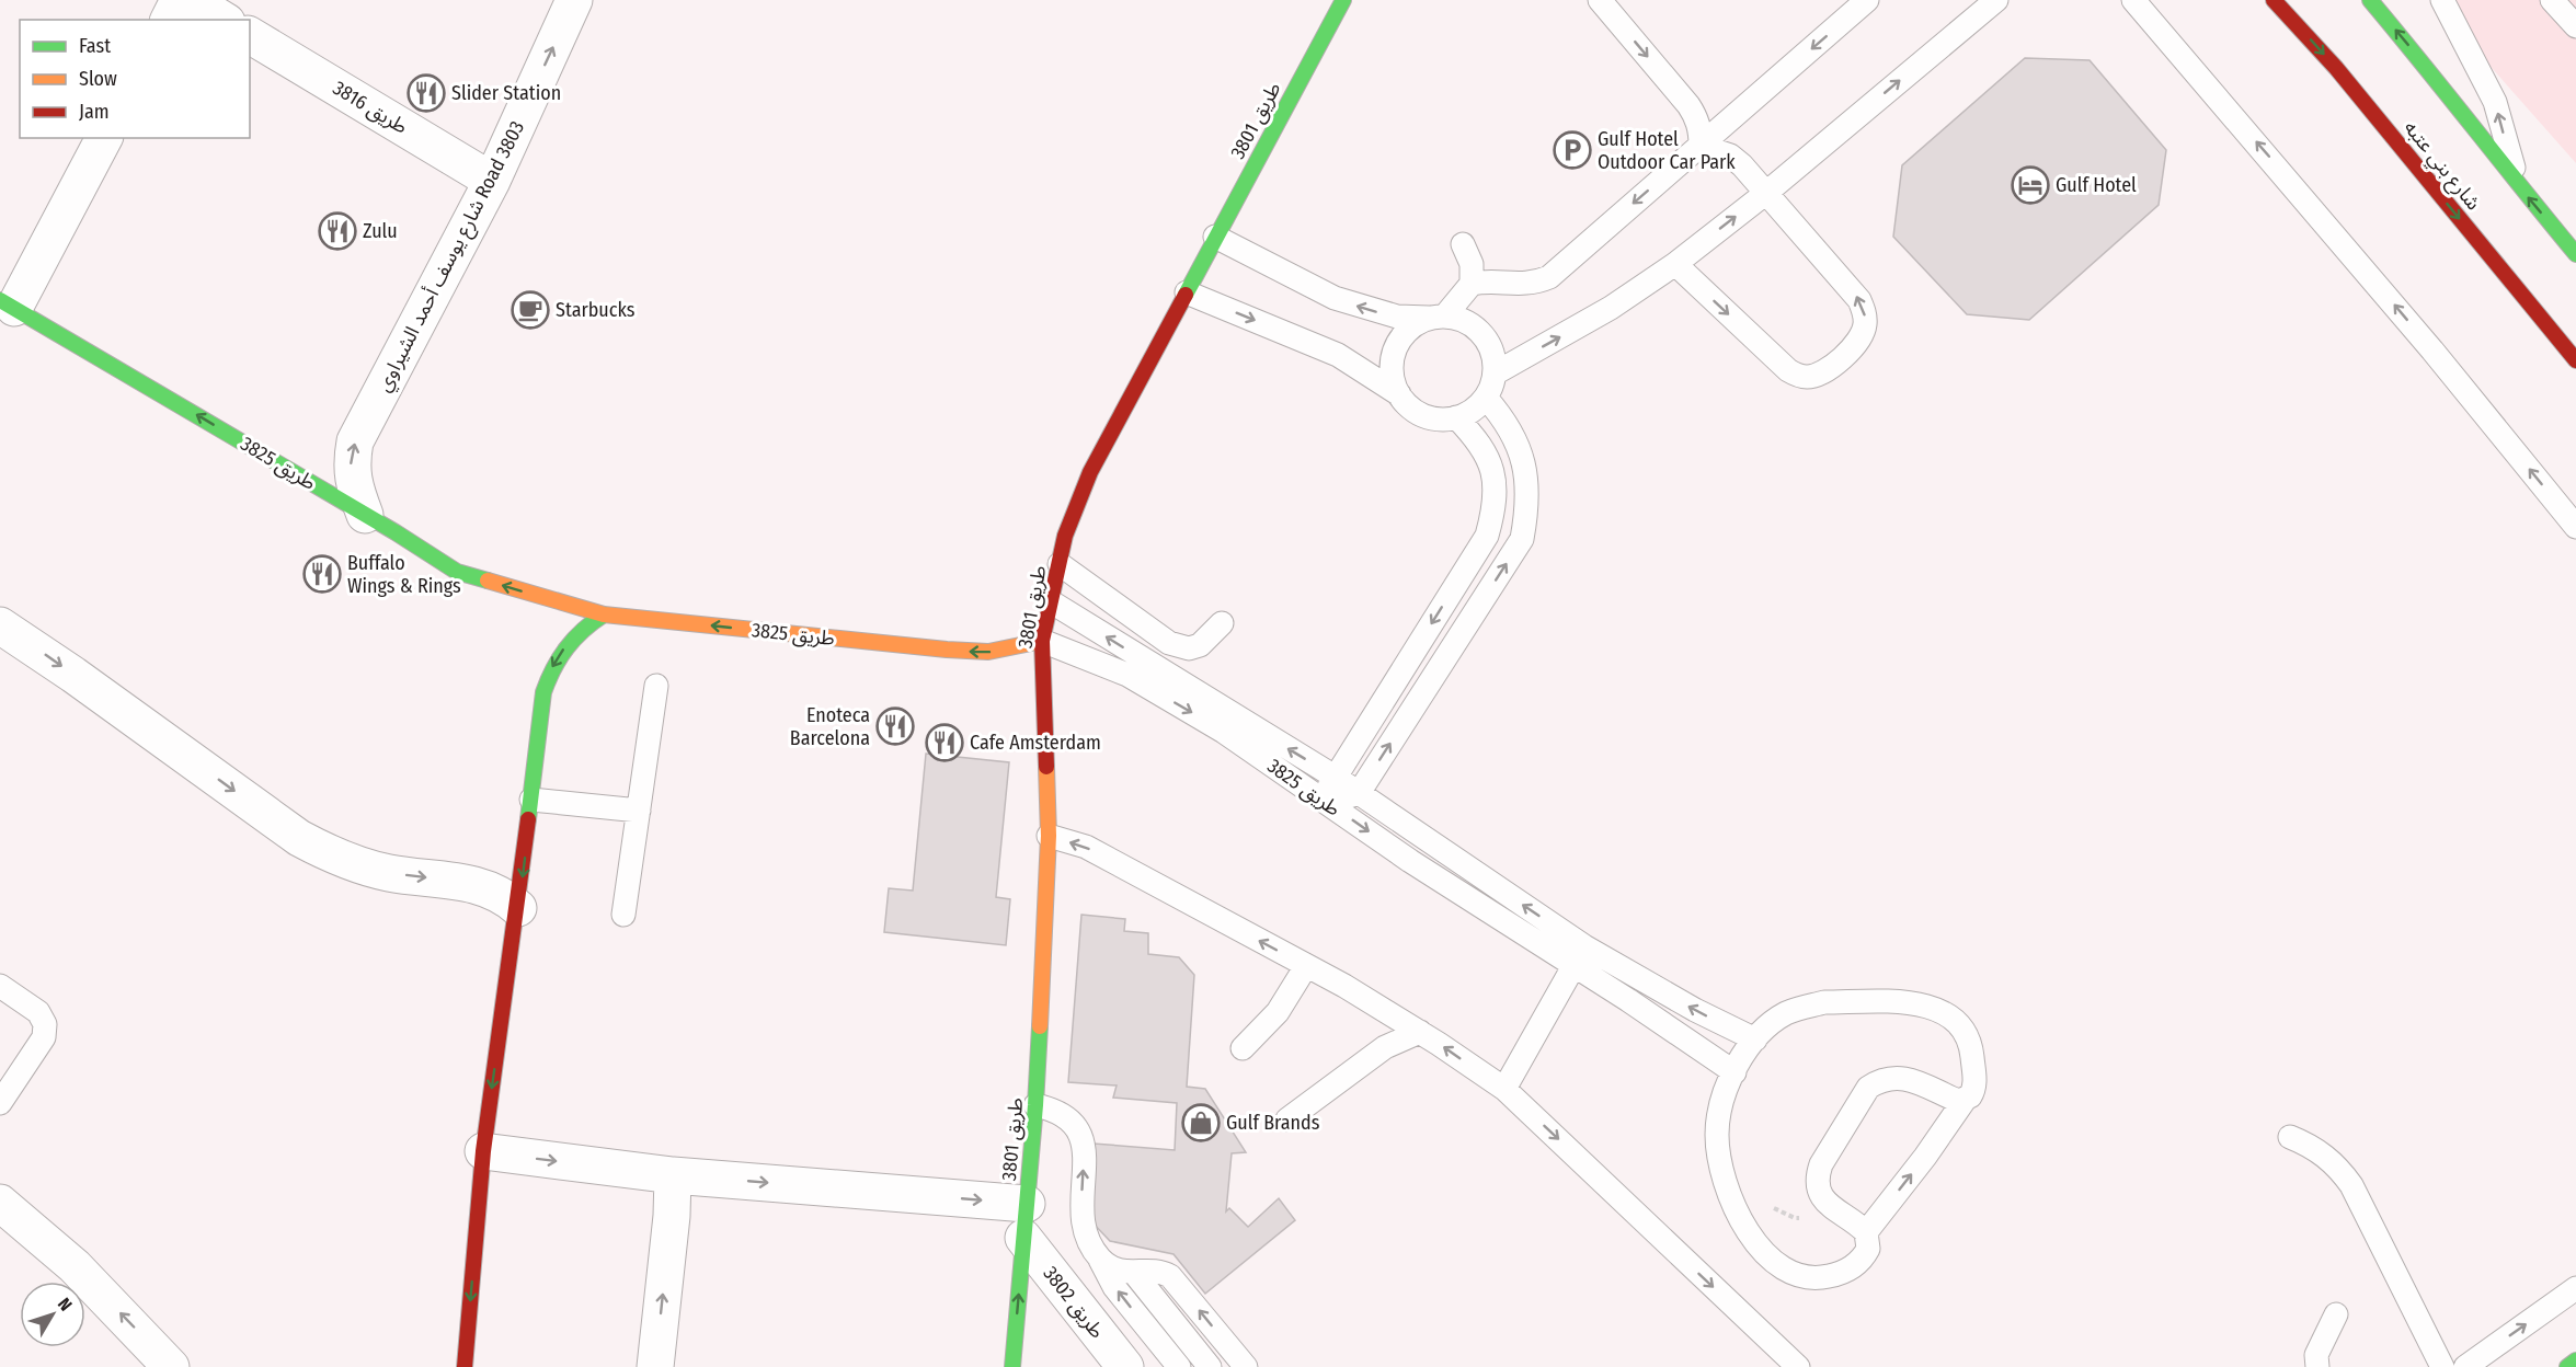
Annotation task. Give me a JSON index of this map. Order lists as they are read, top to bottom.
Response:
{
  "streets": {
    "street": [
      "طريق 3816",
      "طريق 3801",
      "شارع بني عتبه",
      "شارع يوسف أحمد الشيراوي Road 3803",
      "طريق 3825",
      "طريق 3802"
    ]
  },
  "crossings": [
    ["طريق 3816", "شارع يوسف أحمد الشيراوي Road 3803"],
    ["طريق 3801", "طريق 3825"],
    ["طريق 3801", "طريق 3802"],
    ["شارع يوسف أحمد الشيراوي Road 3803", "طريق 3825"]
  ],
  "one_way": ["شارع يوسف أحمد الشيراوي Road 3803"],
  "places": {
    "restaurant": [
      "Slider Station",
      "Zulu",
      "Buffalo Wings & Rings",
      "Enoteca Barcelona",
      "Cafe Amsterdam"
    ],
    "parking": ["Gulf Hotel Outdoor Car Park"],
    "hotel": ["Gulf Hotel"],
    "cafe": ["Starbucks"],
    "shop": ["Gulf Brands"]
  },
  "legend": ["Fast", "Slow", "Jam"],
  "north": "top right"
}
